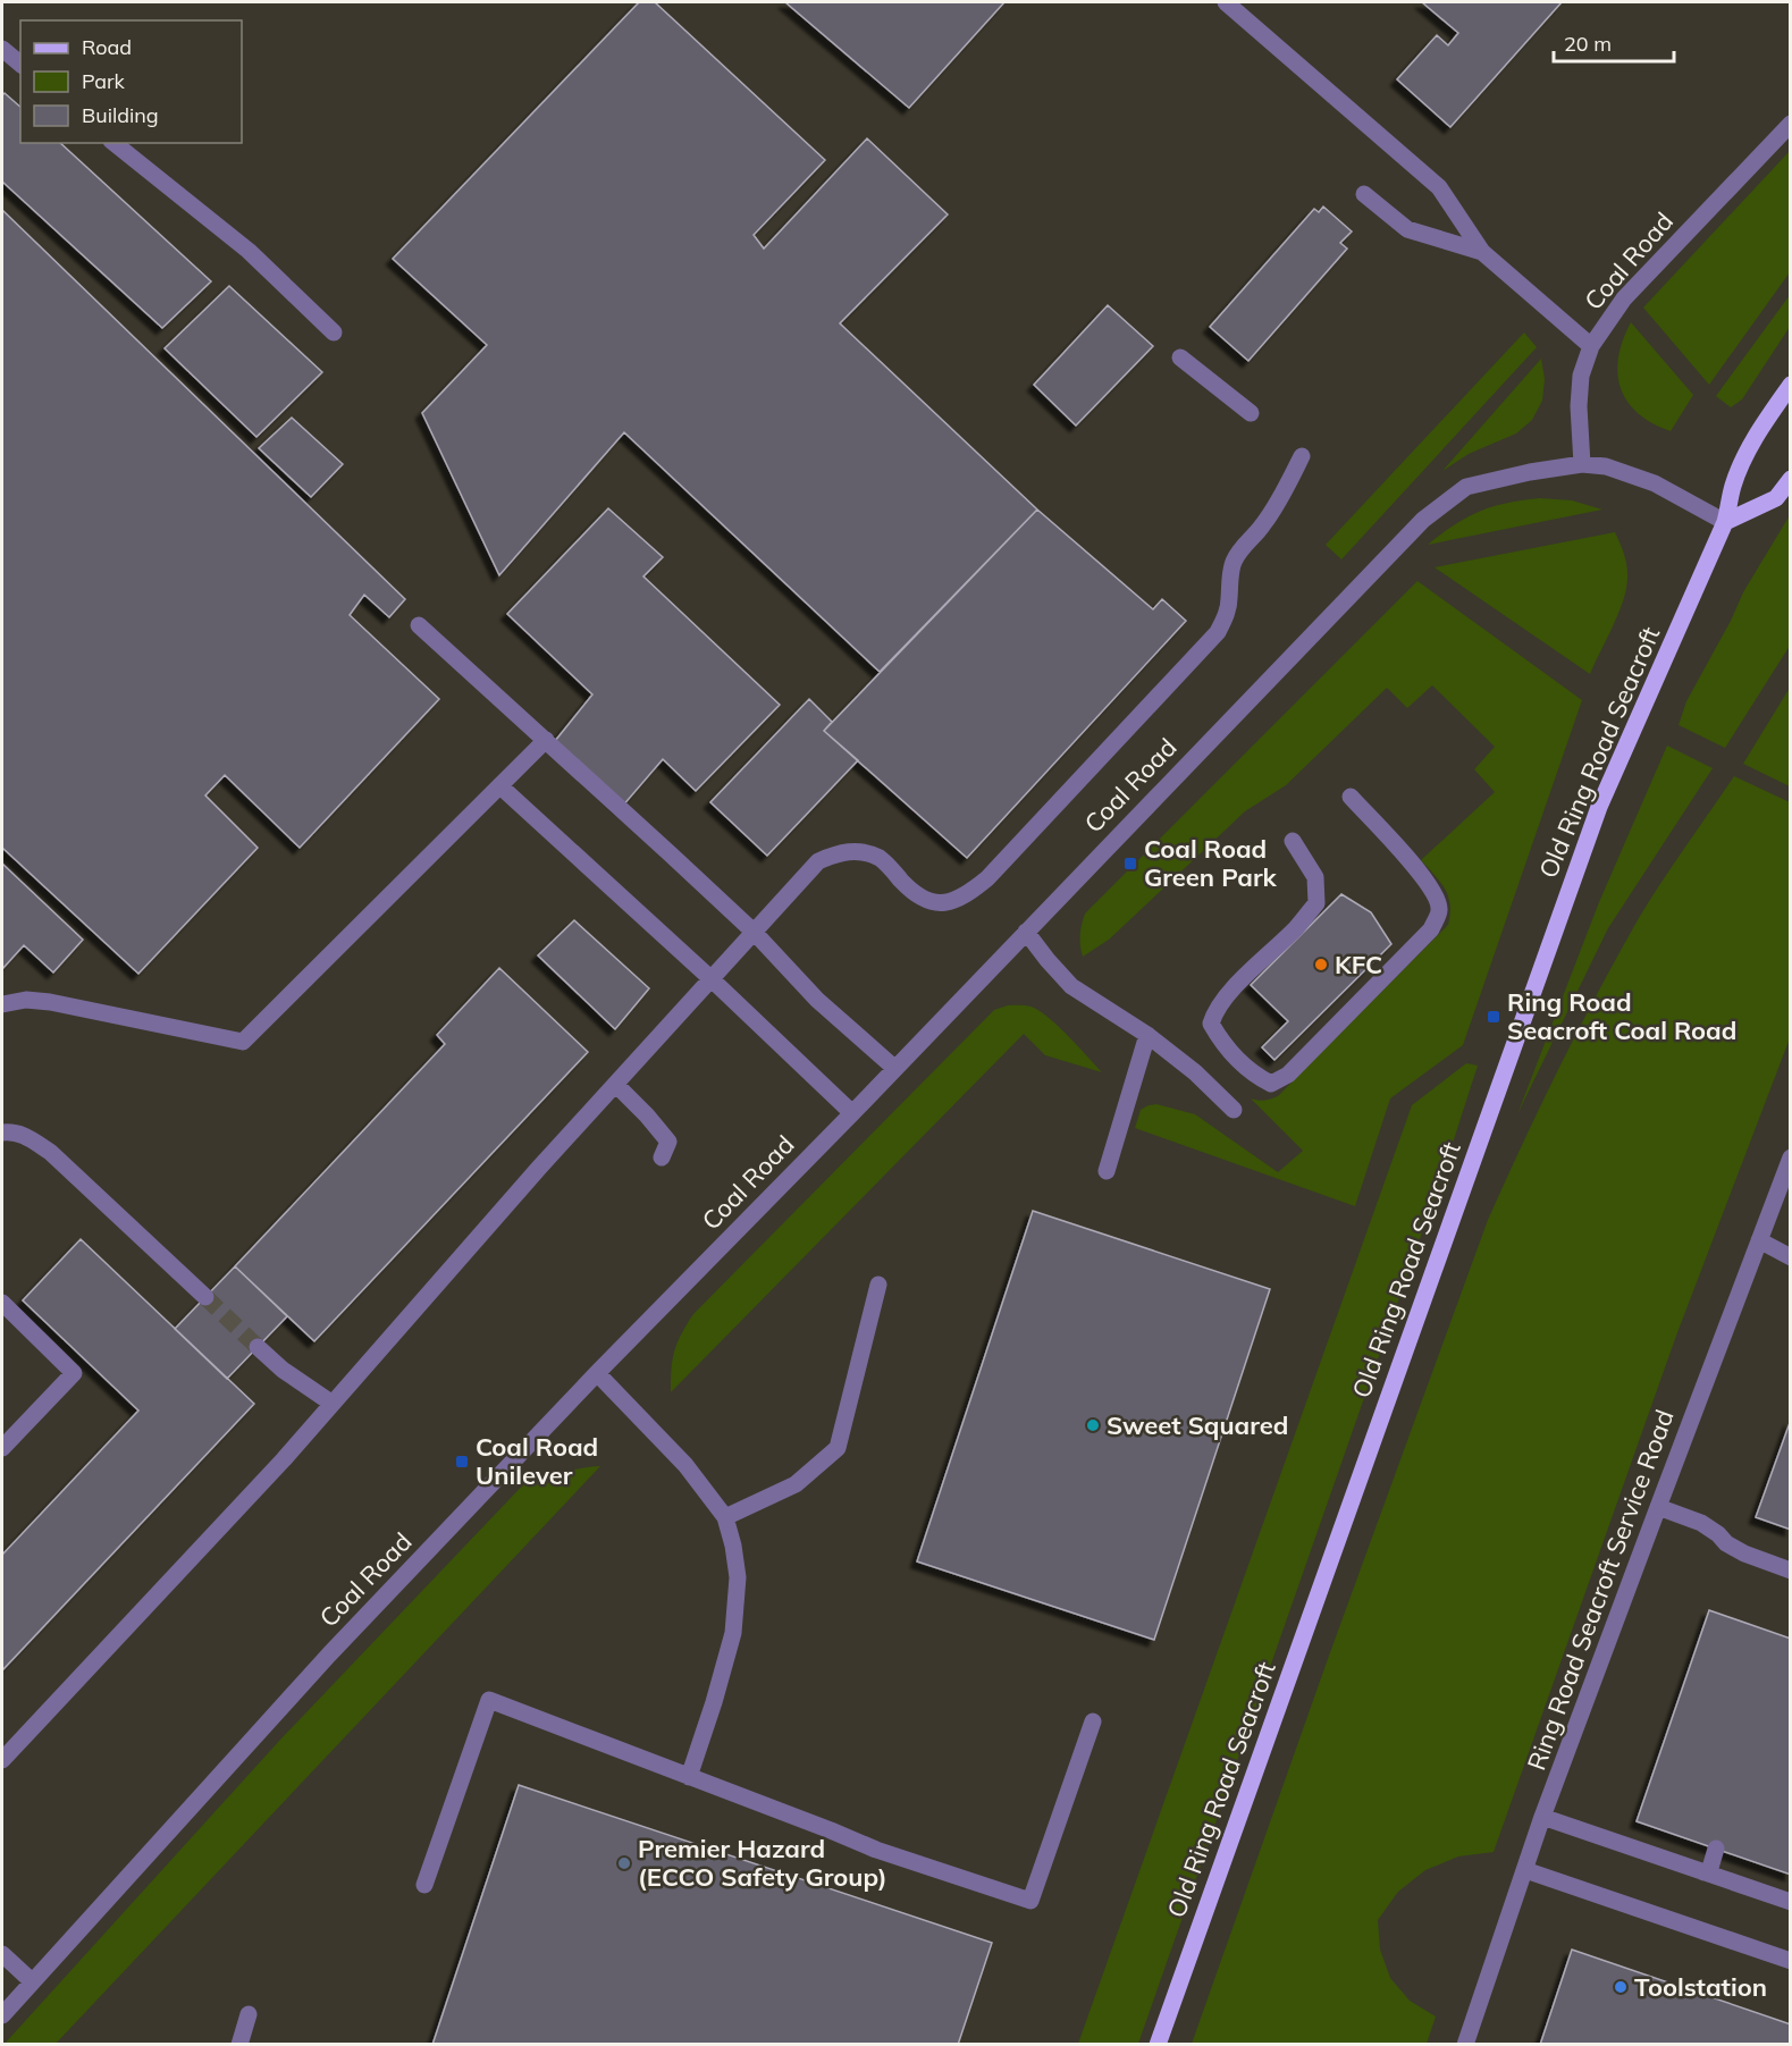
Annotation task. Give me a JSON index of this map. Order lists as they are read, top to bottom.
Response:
{
  "streets": {
    "main road": ["Old Ring Road Seacroft"],
    "street": ["Coal Road", "Ring Road Seacroft Service Road"]
  },
  "crossings": [
    ["Coal Road", "Old Ring Road Seacroft"]
  ],
  "places": {
    "transit": ["Coal Road Green Park", "Ring Road Seacroft Coal Road", "Coal Road Unilever"],
    "other": [
      "KFC",
      "Sweet Squared",
      "Premier Hazard (ECCO Safety Group)",
      "Toolstation"
    ]
  },
  "legend": ["Road", "Park", "Building"],
  "scale_bar": "20 m"
}
